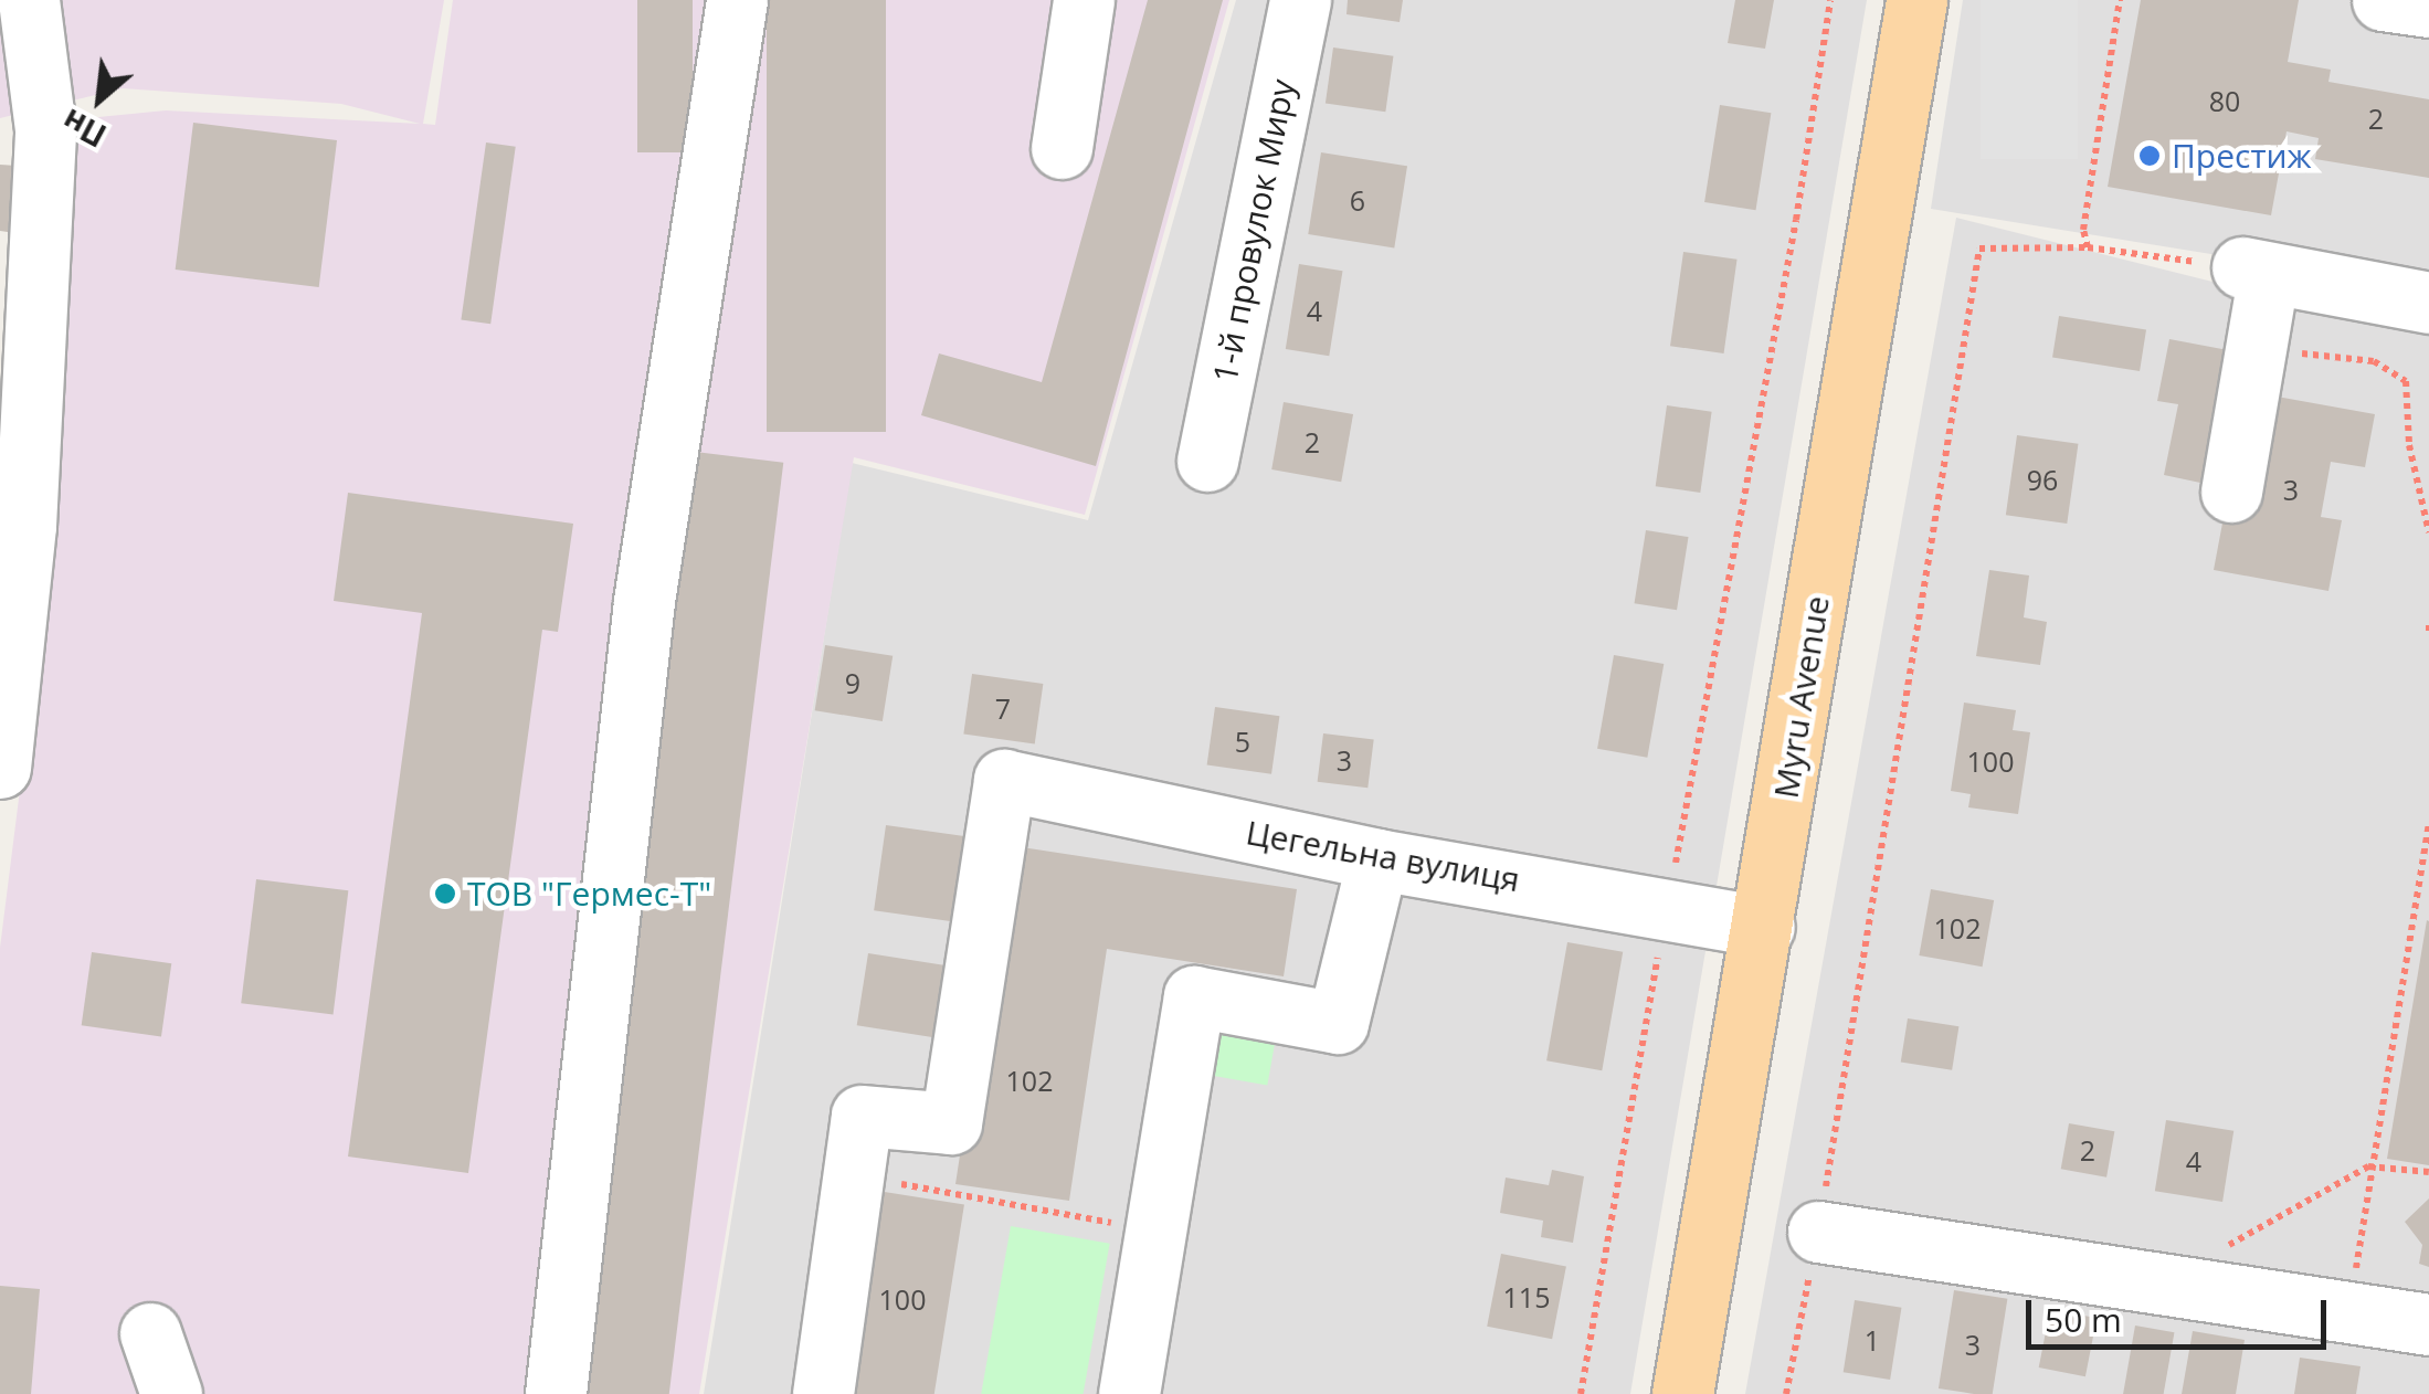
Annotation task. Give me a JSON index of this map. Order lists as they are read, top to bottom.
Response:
{
  "streets": {
    "main road": ["Myru Avenue"],
    "street": ["1-й провулок Миру", "Цегельна вулиця"]
  },
  "crossings": [
    ["Myru Avenue", "Цегельна вулиця"]
  ],
  "places": ["Престиж", "ТОВ \"Гермес-Т\""],
  "house_numbers": [
    "80",
    "2",
    "6",
    "4",
    "2",
    "96",
    "3",
    "9",
    "7",
    "5",
    "3",
    "100",
    "102",
    "102",
    "2",
    "4",
    "115",
    "100",
    "1",
    "3"
  ],
  "scale_bar": "50 m",
  "north": "bottom left"
}
